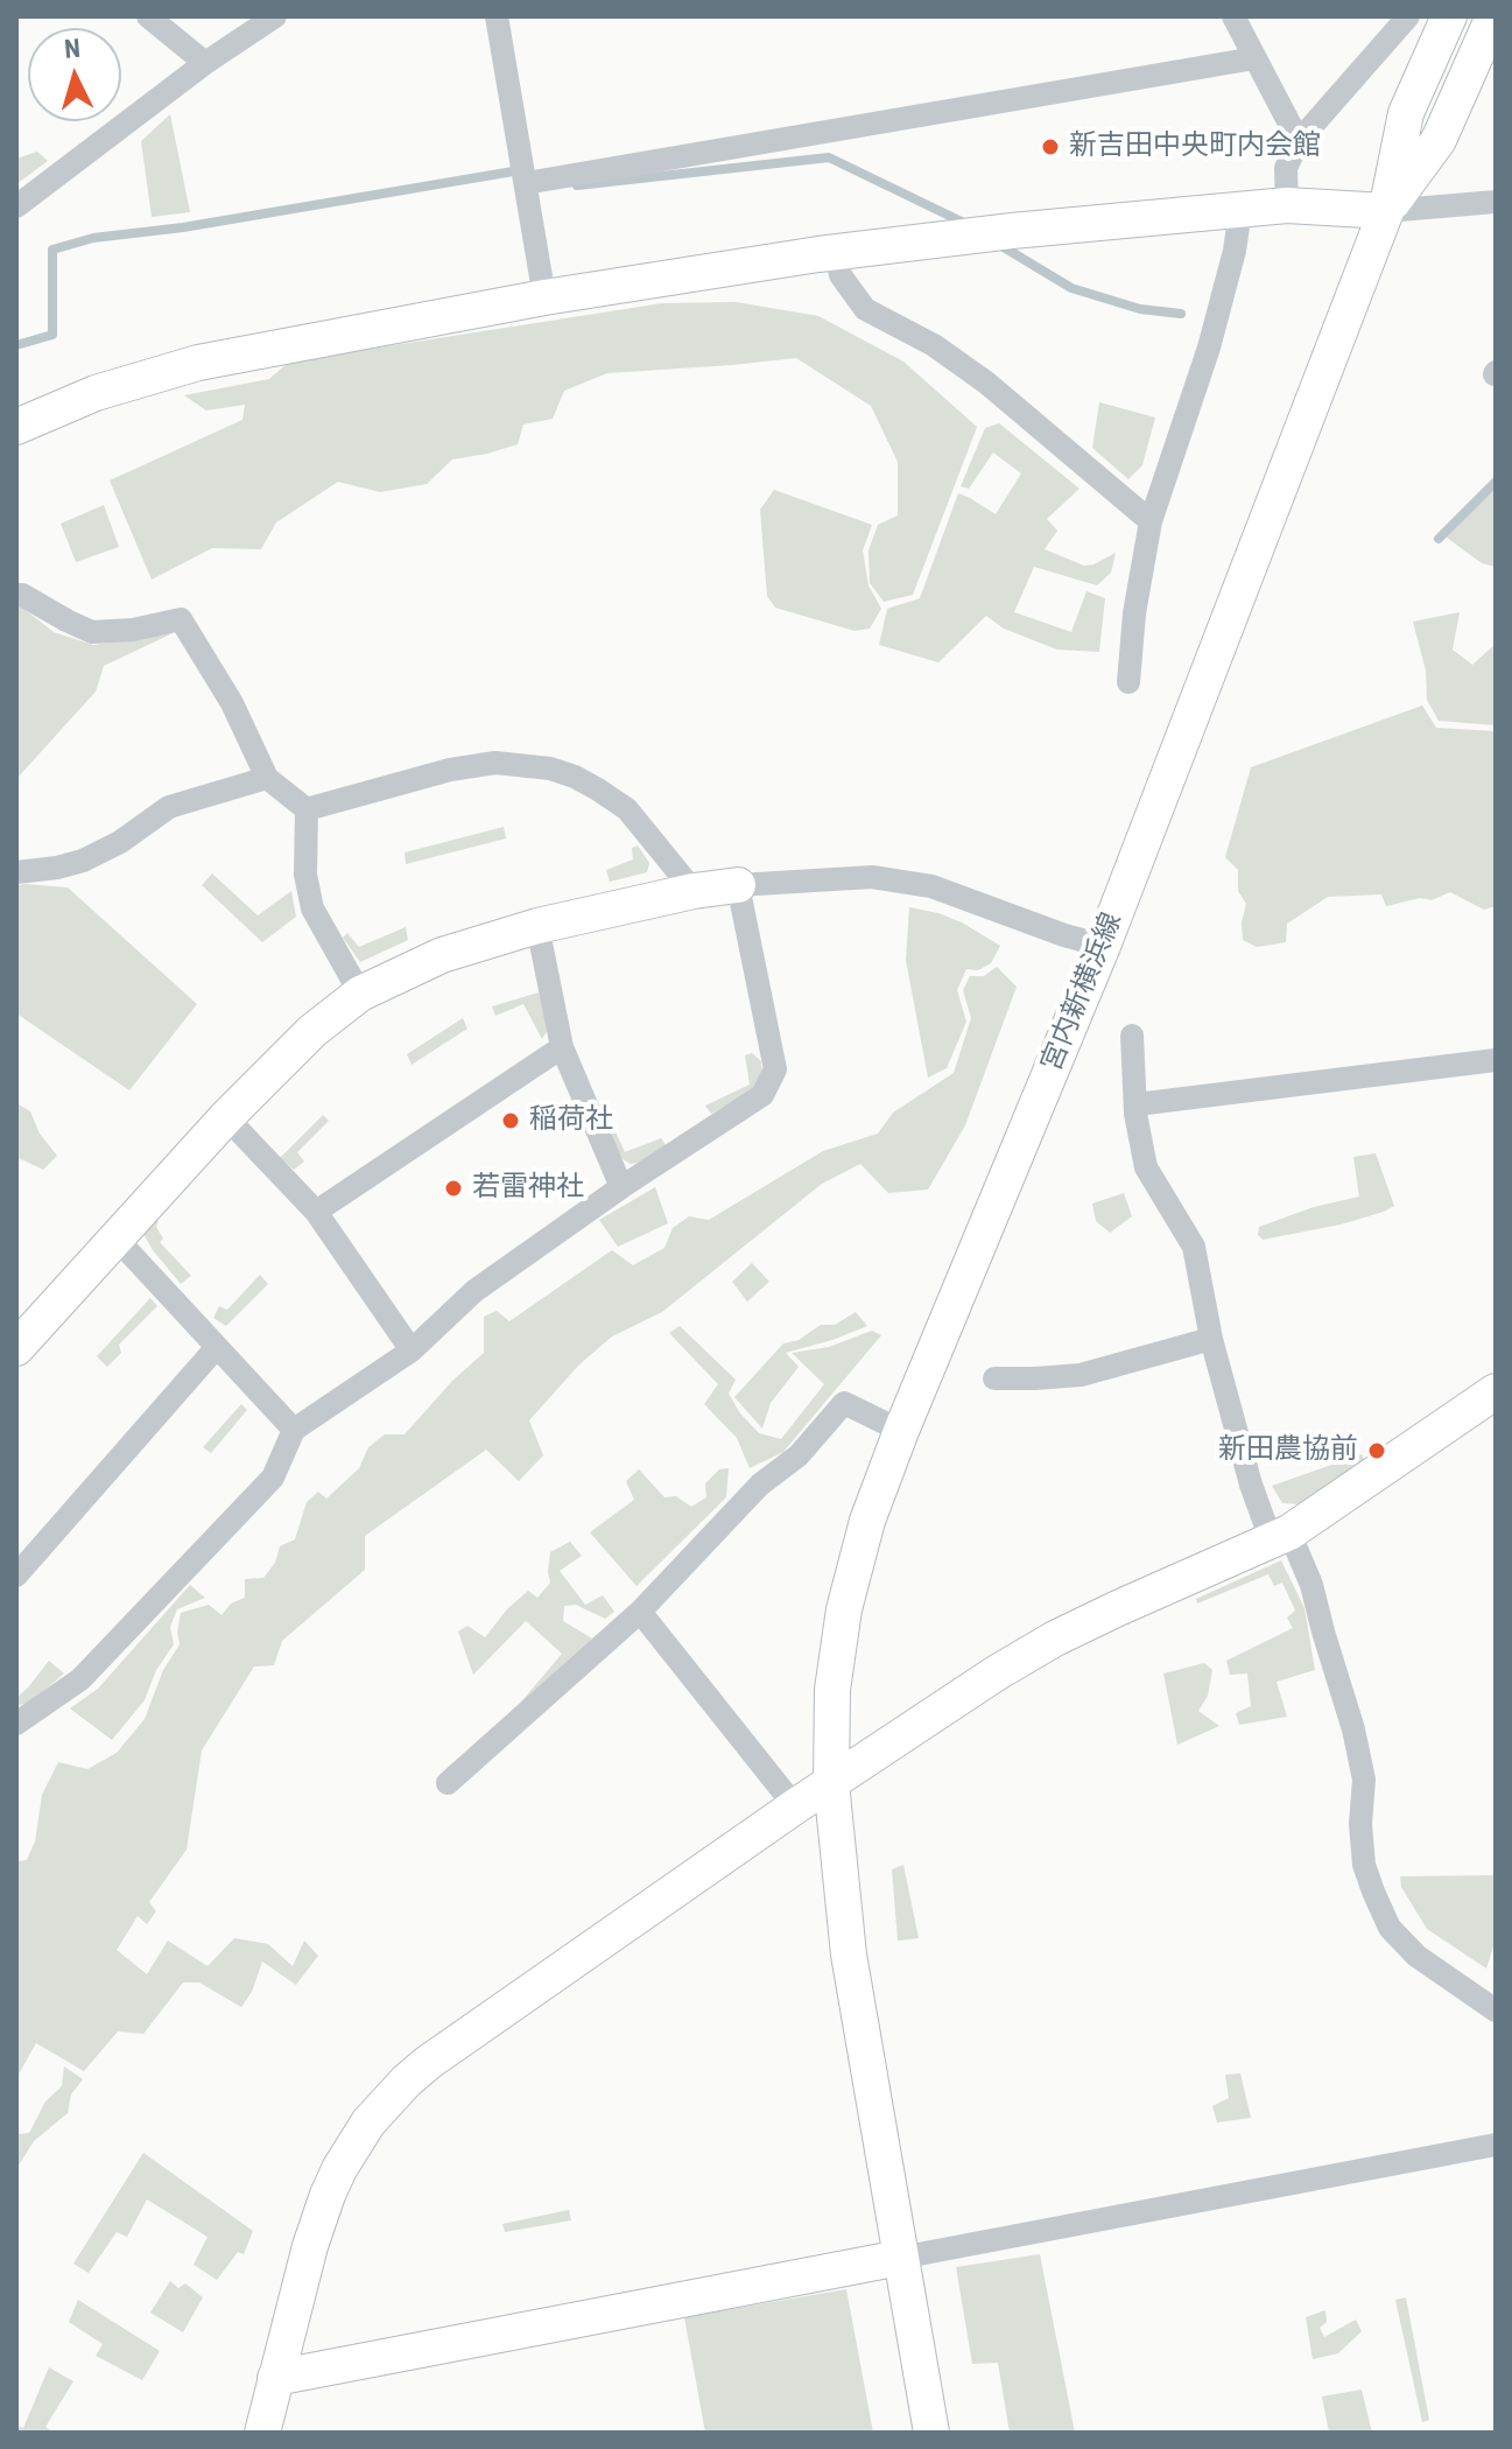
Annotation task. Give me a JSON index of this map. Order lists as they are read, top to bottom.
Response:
{
  "streets": {
    "street": ["宮内新横浜線"]
  },
  "places": [
    "新吉田中央町内会館",
    "稲荷社",
    "若雷神社",
    "新田農協前"
  ],
  "north": "top"
}
